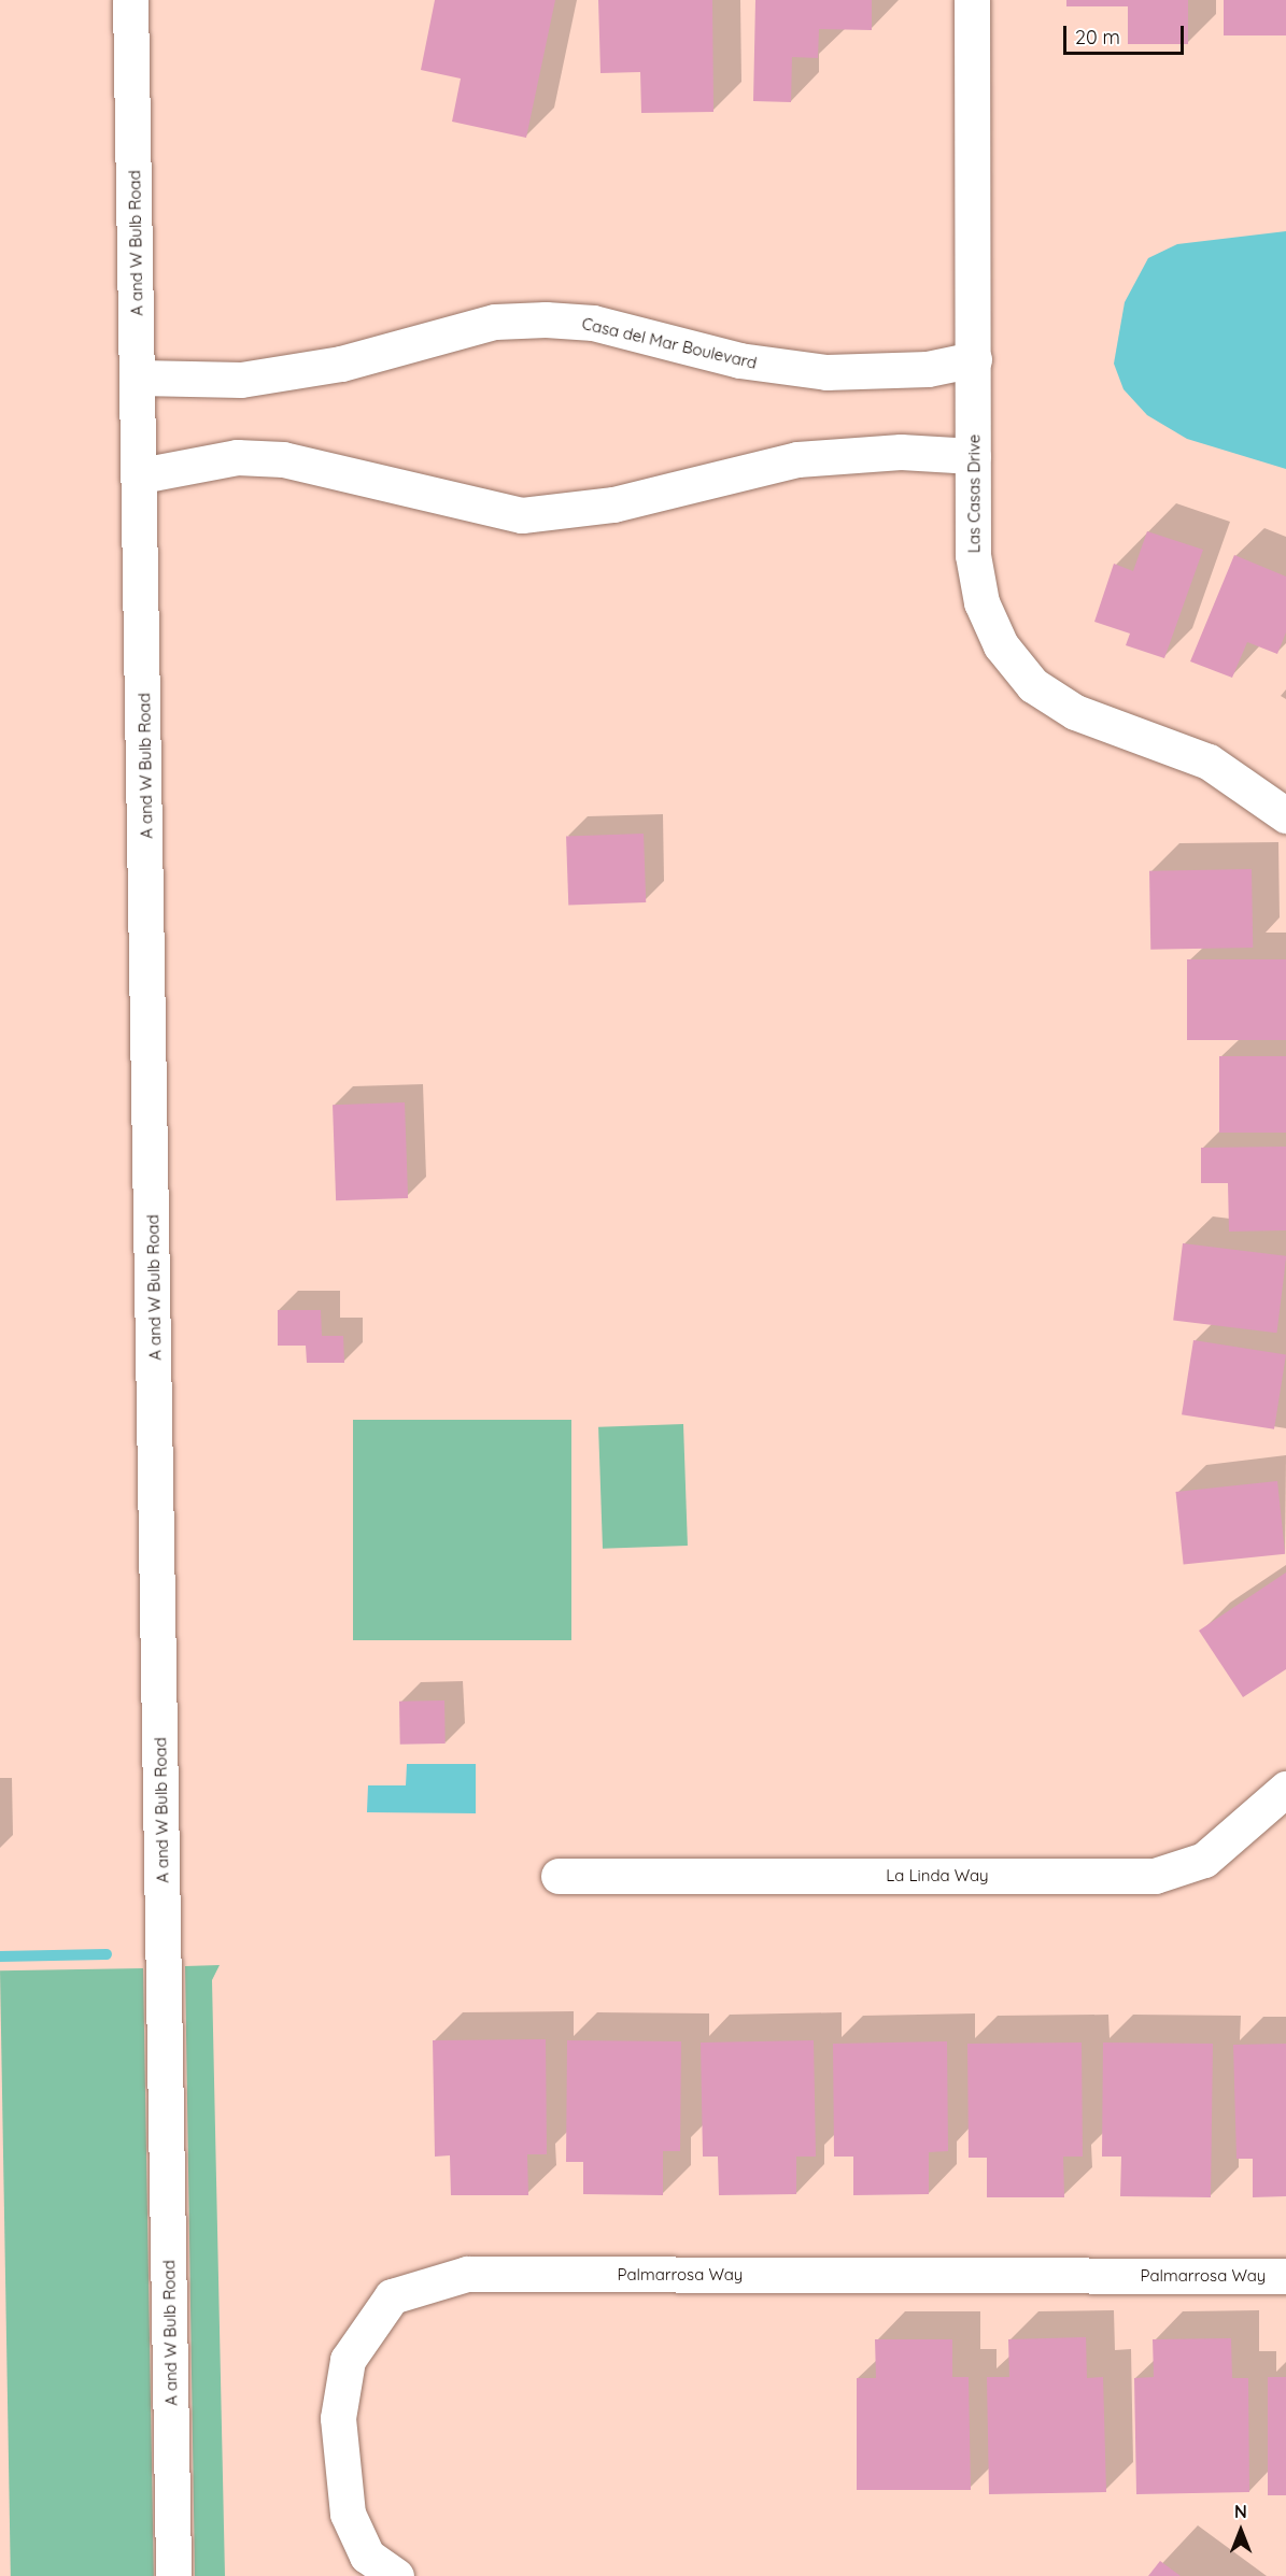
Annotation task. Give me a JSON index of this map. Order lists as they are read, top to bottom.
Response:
{
  "streets": {
    "street": [
      "A and W Bulb Road",
      "Casa del Mar Boulevard",
      "Las Casas Drive",
      "La Linda Way",
      "Palmarrosa Way"
    ]
  },
  "crossings": [
    ["A and W Bulb Road", "Casa del Mar Boulevard"],
    ["Casa del Mar Boulevard", "Las Casas Drive"]
  ],
  "scale_bar": "20 m",
  "north": "top"
}
